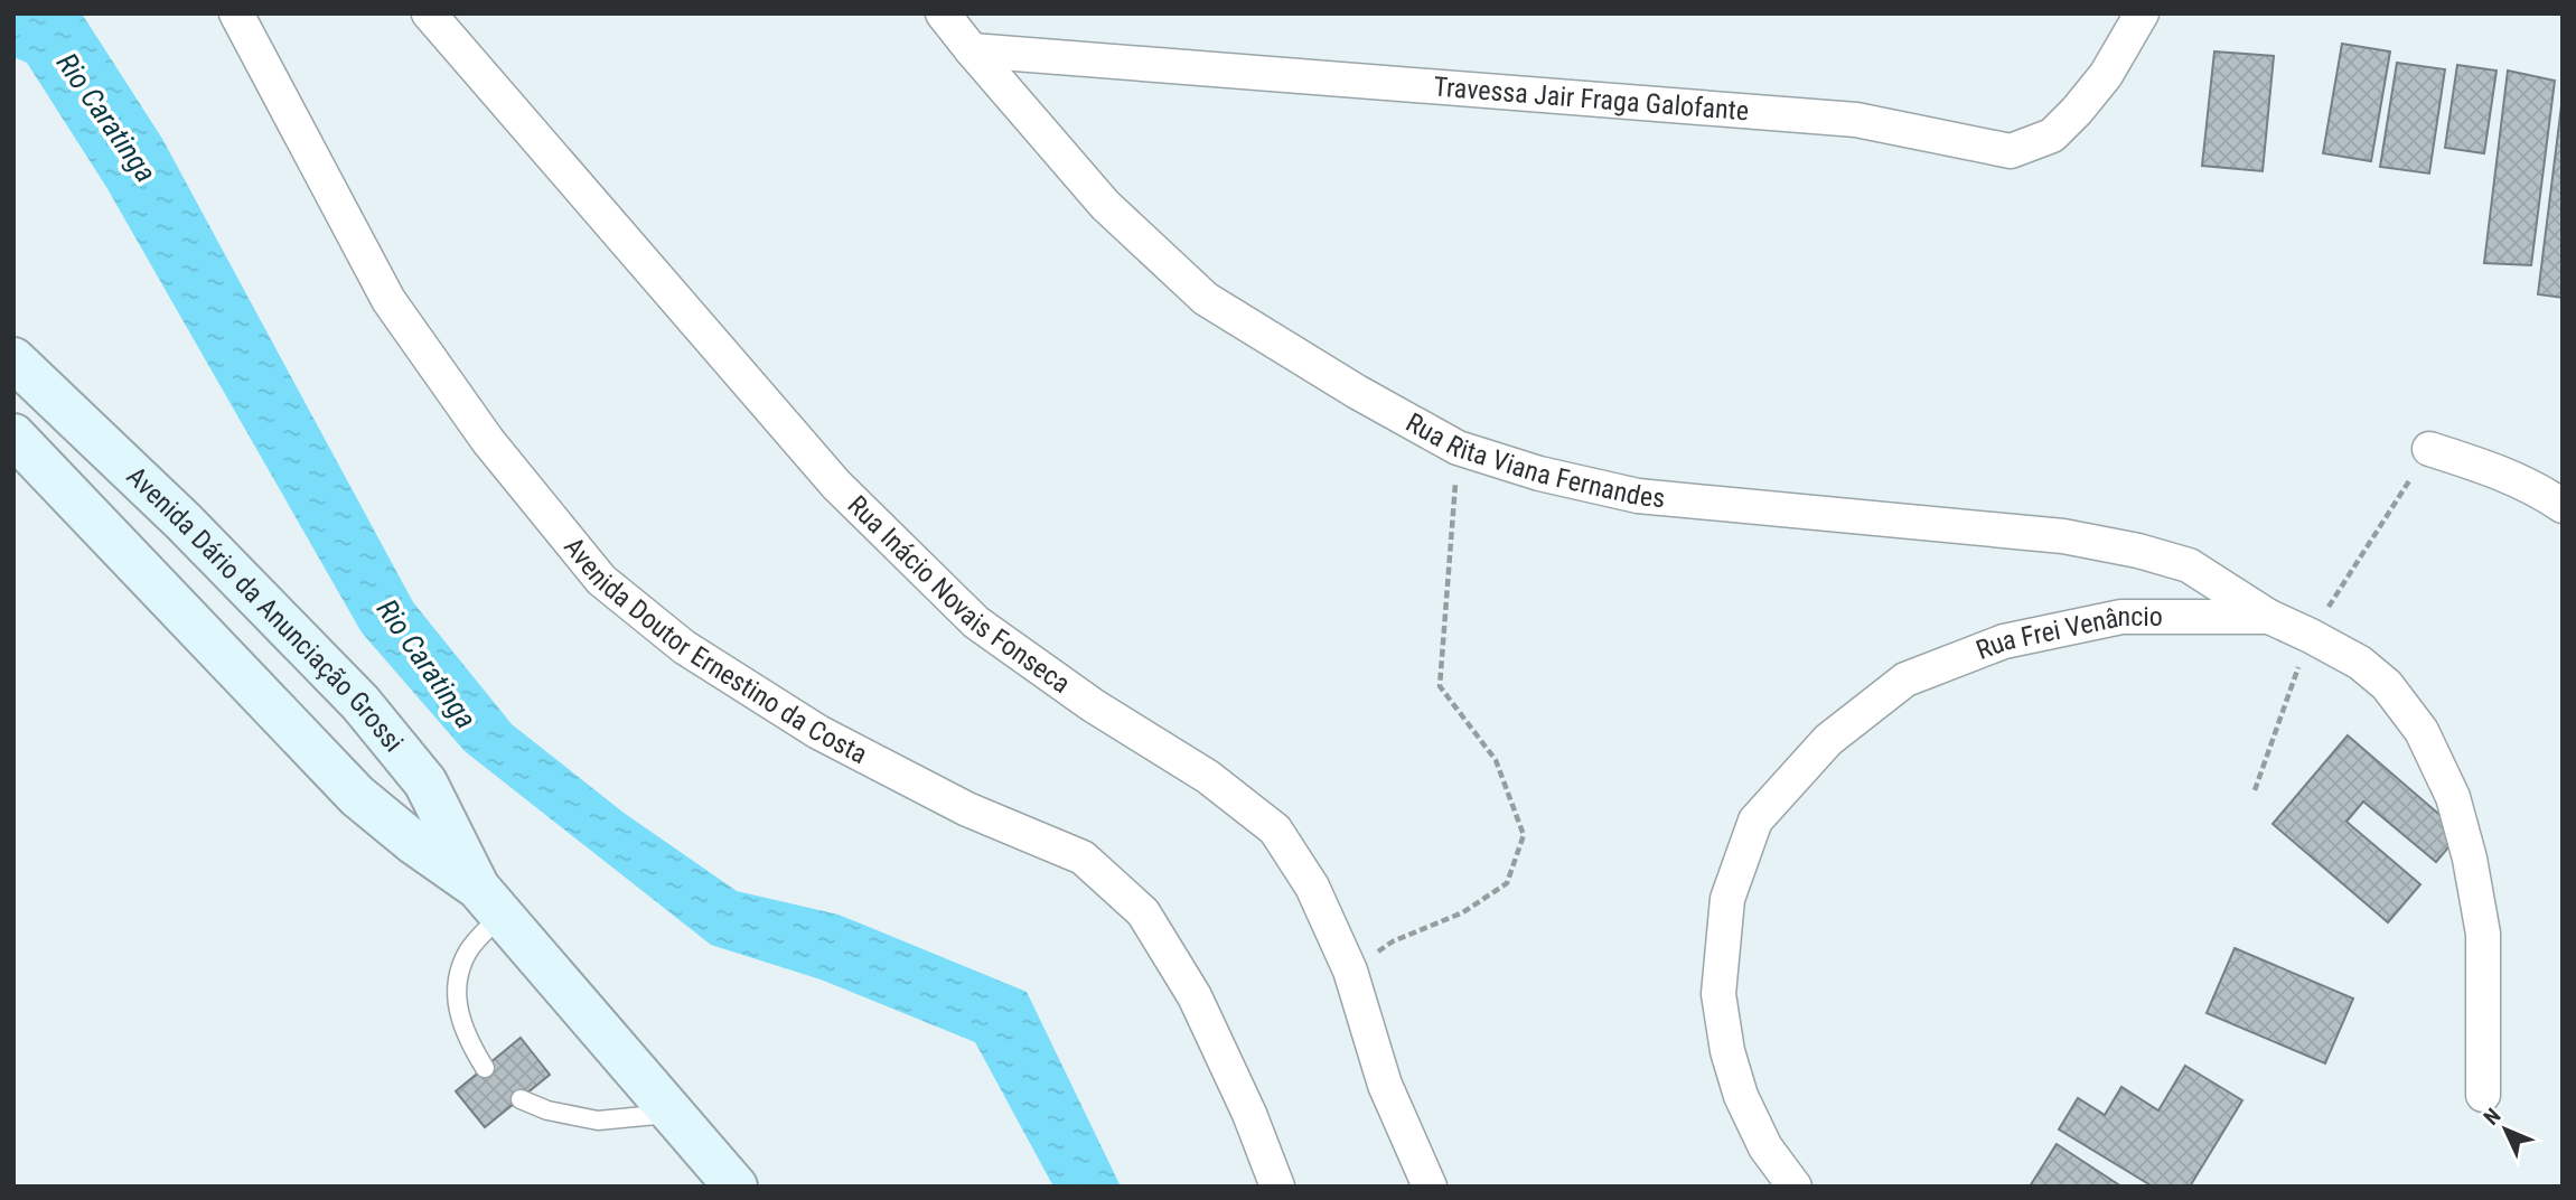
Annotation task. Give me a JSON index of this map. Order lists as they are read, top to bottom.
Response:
{
  "streets": {
    "main road": ["Avenida Dário da Anunciação Grossi"],
    "street": [
      "Travessa Jair Fraga Galofante",
      "Rua Rita Viana Fernandes",
      "Rua Inácio Novais Fonseca",
      "Rua Frei Venâncio",
      "Avenida Doutor Ernestino da Costa"
    ]
  },
  "crossings": [
    ["Travessa Jair Fraga Galofante", "Rua Rita Viana Fernandes"],
    ["Rua Rita Viana Fernandes", "Rua Frei Venâncio"]
  ],
  "water": ["Rio Caratinga"],
  "north": "top left"
}
